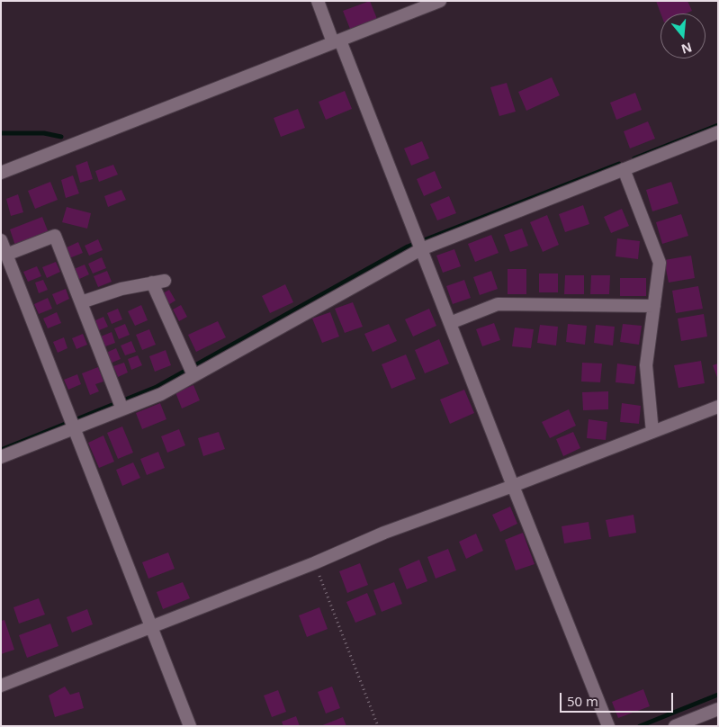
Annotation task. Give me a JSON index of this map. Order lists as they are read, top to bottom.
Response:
{
  "scale_bar": "50 m",
  "north": "bottom"
}
